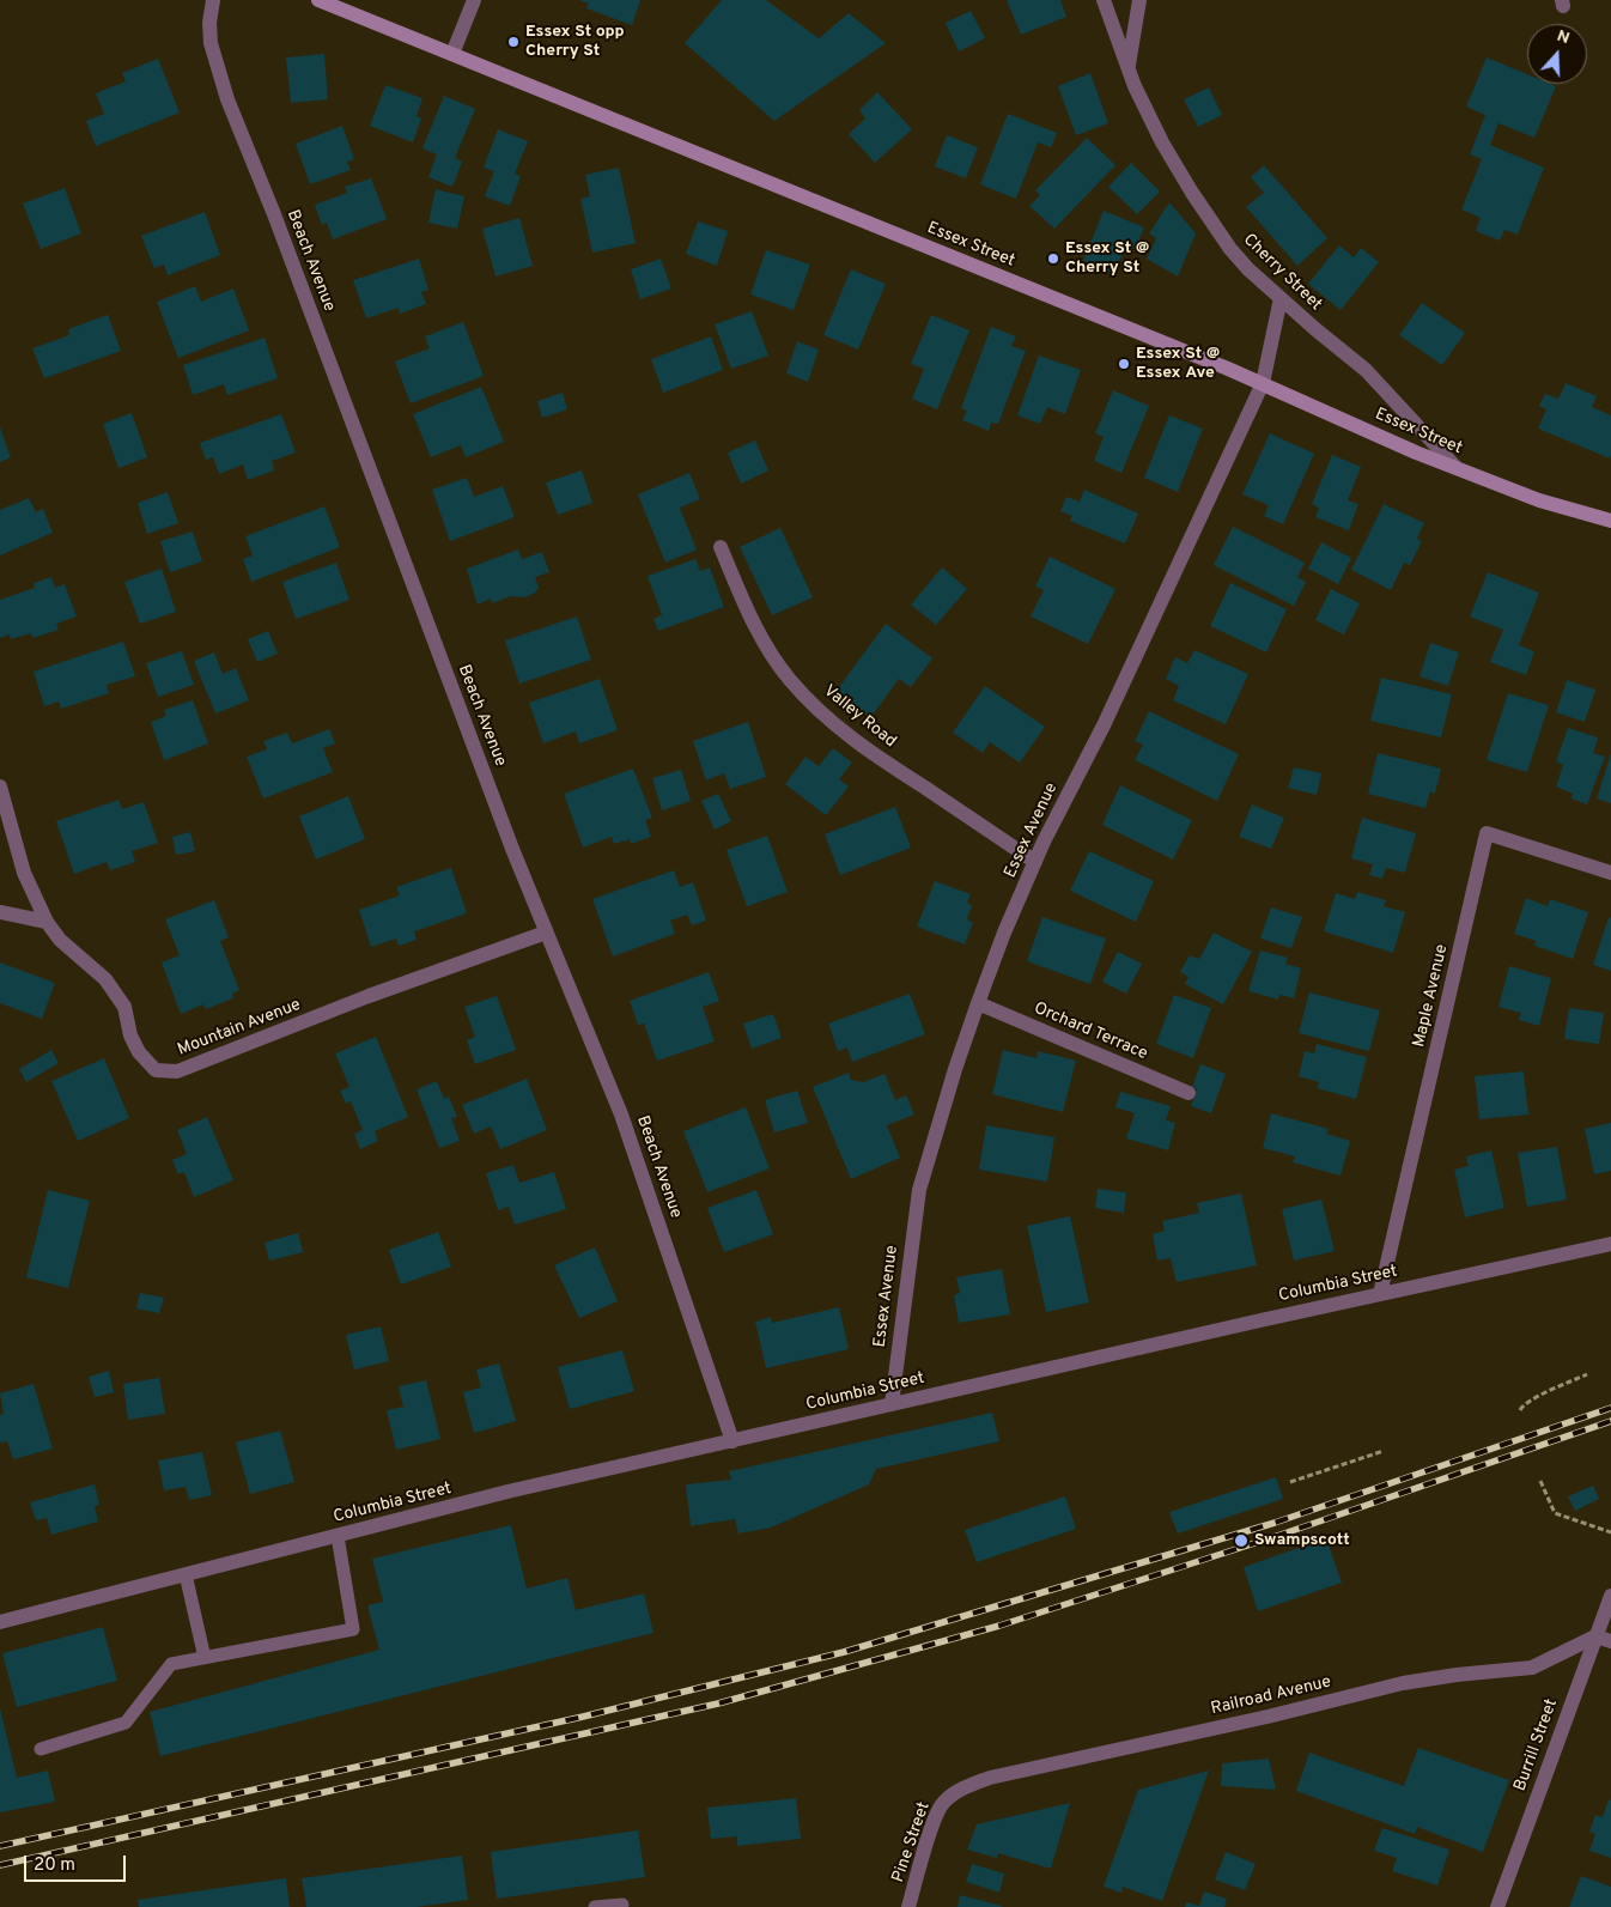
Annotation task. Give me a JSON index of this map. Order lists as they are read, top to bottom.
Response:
{
  "streets": {
    "main road": ["Essex Street"],
    "street": [
      "Beach Avenue",
      "Cherry Street",
      "Valley Road",
      "Essex Avenue",
      "Maple Avenue",
      "Mountain Avenue",
      "Orchard Terrace",
      "Columbia Street",
      "Railroad Avenue",
      "Burrill Street",
      "Pine Street"
    ]
  },
  "crossings": [
    ["Essex Street", "Cherry Street"],
    ["Essex Street", "Essex Avenue"],
    ["Beach Avenue", "Mountain Avenue"],
    ["Beach Avenue", "Columbia Street"],
    ["Cherry Street", "Essex Avenue"],
    ["Valley Road", "Essex Avenue"],
    ["Essex Avenue", "Orchard Terrace"],
    ["Essex Avenue", "Columbia Street"],
    ["Maple Avenue", "Columbia Street"],
    ["Railroad Avenue", "Burrill Street"],
    ["Railroad Avenue", "Pine Street"]
  ],
  "places": [
    "Essex St opp Cherry St",
    "Essex St @ Cherry St",
    "Essex St @ Essex Ave",
    "Swampscott"
  ],
  "scale_bar": "20 m",
  "north": "top"
}
